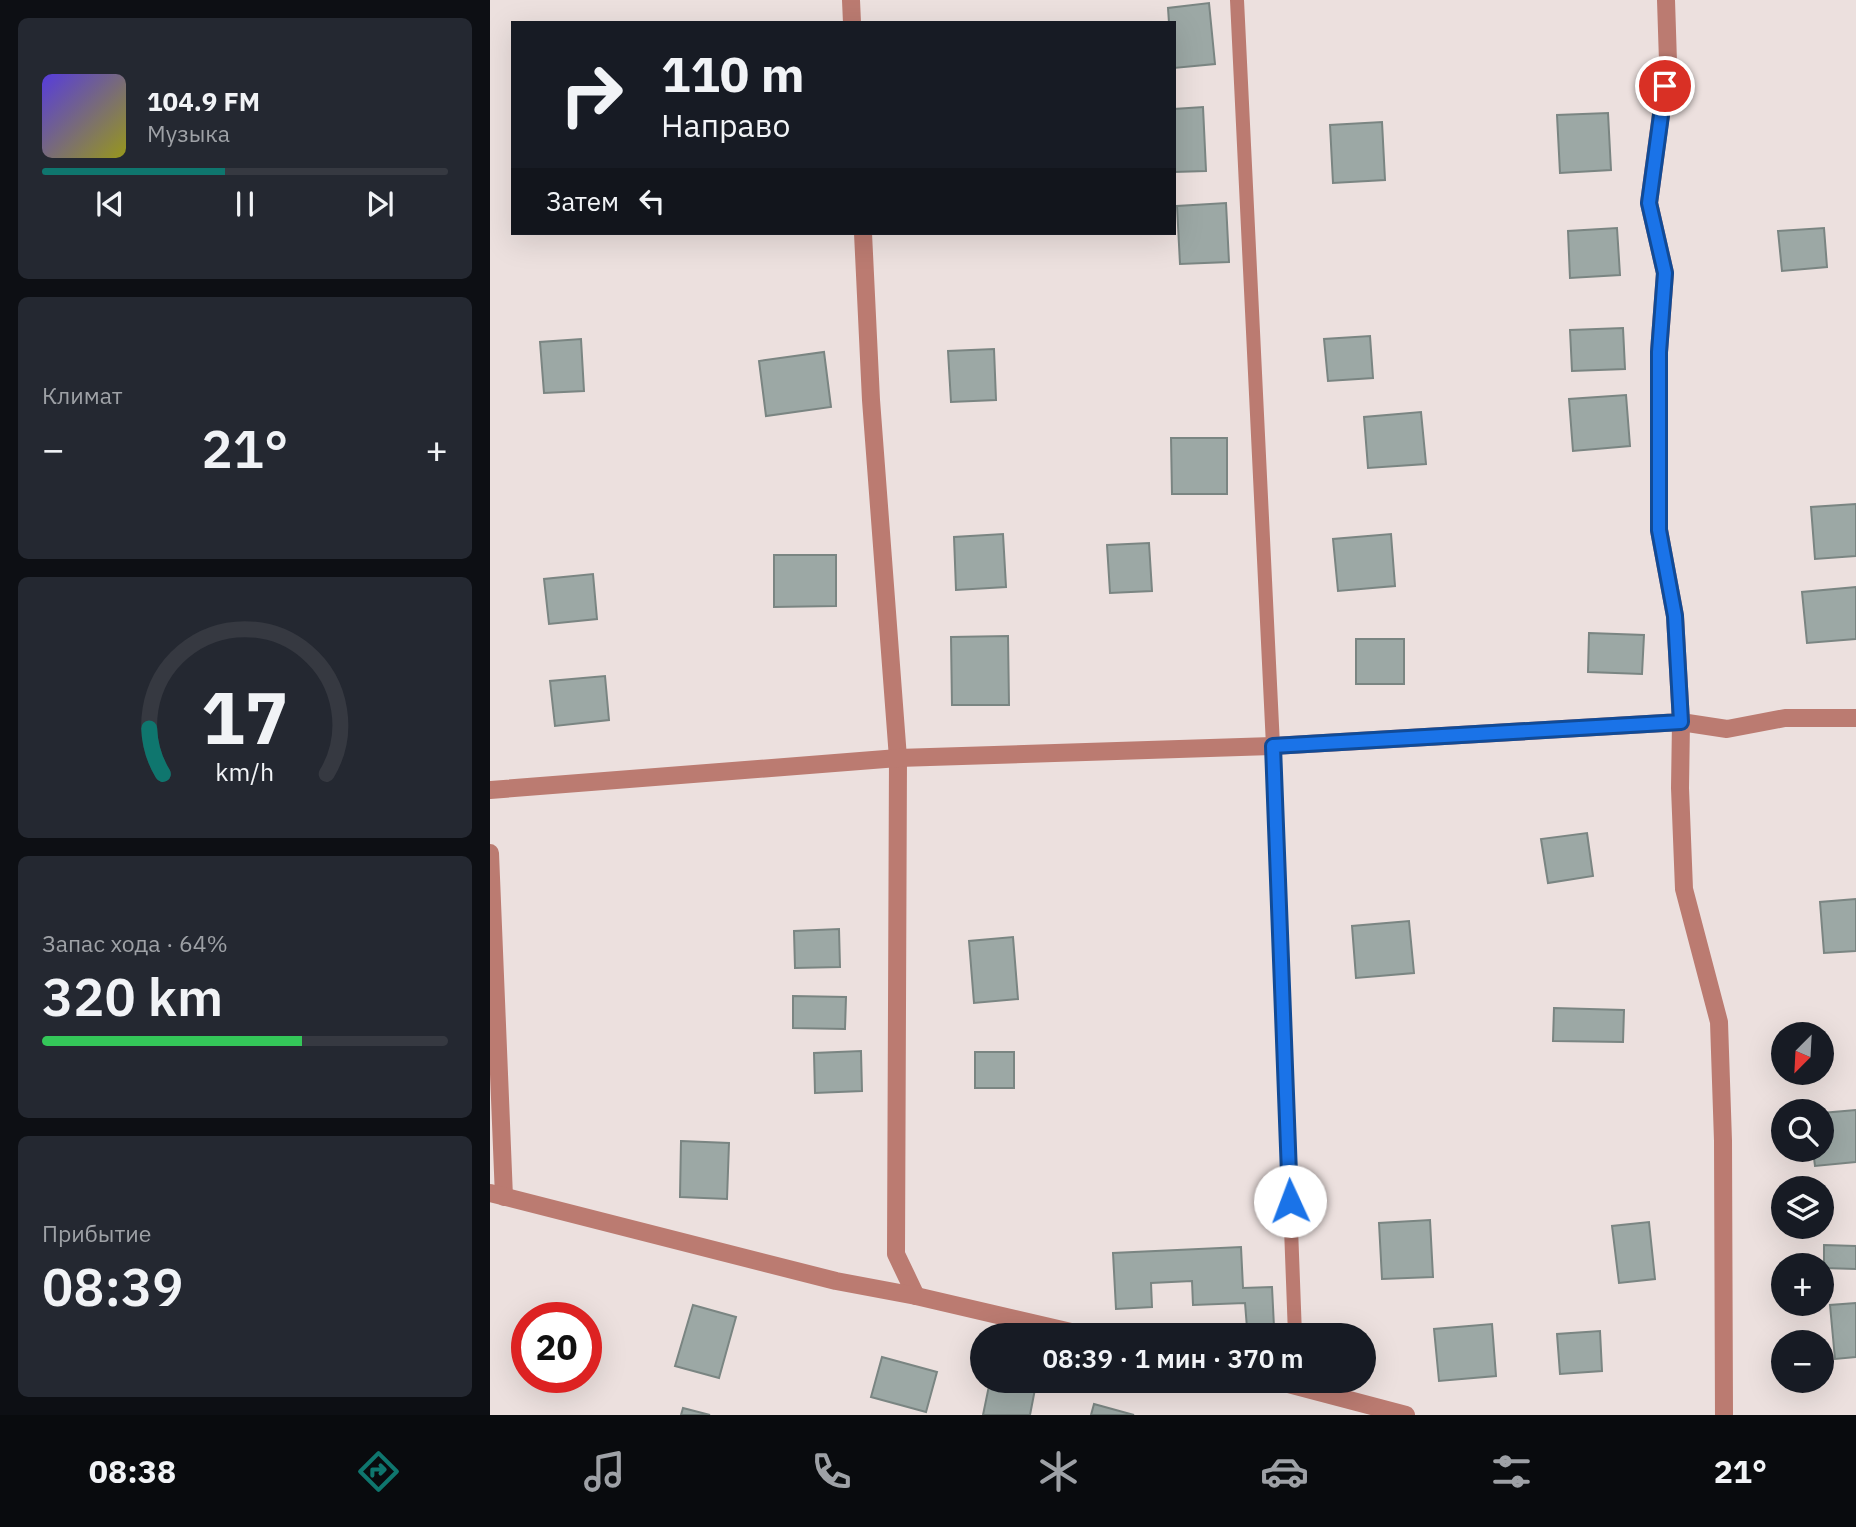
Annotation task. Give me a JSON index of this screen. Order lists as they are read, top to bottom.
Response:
{
  "north": "bottom left",
  "page": {
    "turn": ["110 m", "Направо"],
    "song": ["104.9 FM", "Музыка"],
    "then": "Затем",
    "tile": [
      "Климат",
      ["Запас хода · 64%", "320 km"],
      ["Прибытие", "08:39"]
    ],
    "heat": ["−", "21°", "+"],
    "map_buttons": ["+", "−"],
    "limit": "20",
    "trip": "08:39 · 1 мин · 370 m",
    "tabs": ["08:38", "21°"],
    "gauge": ["17", "km/h"]
  }
}
